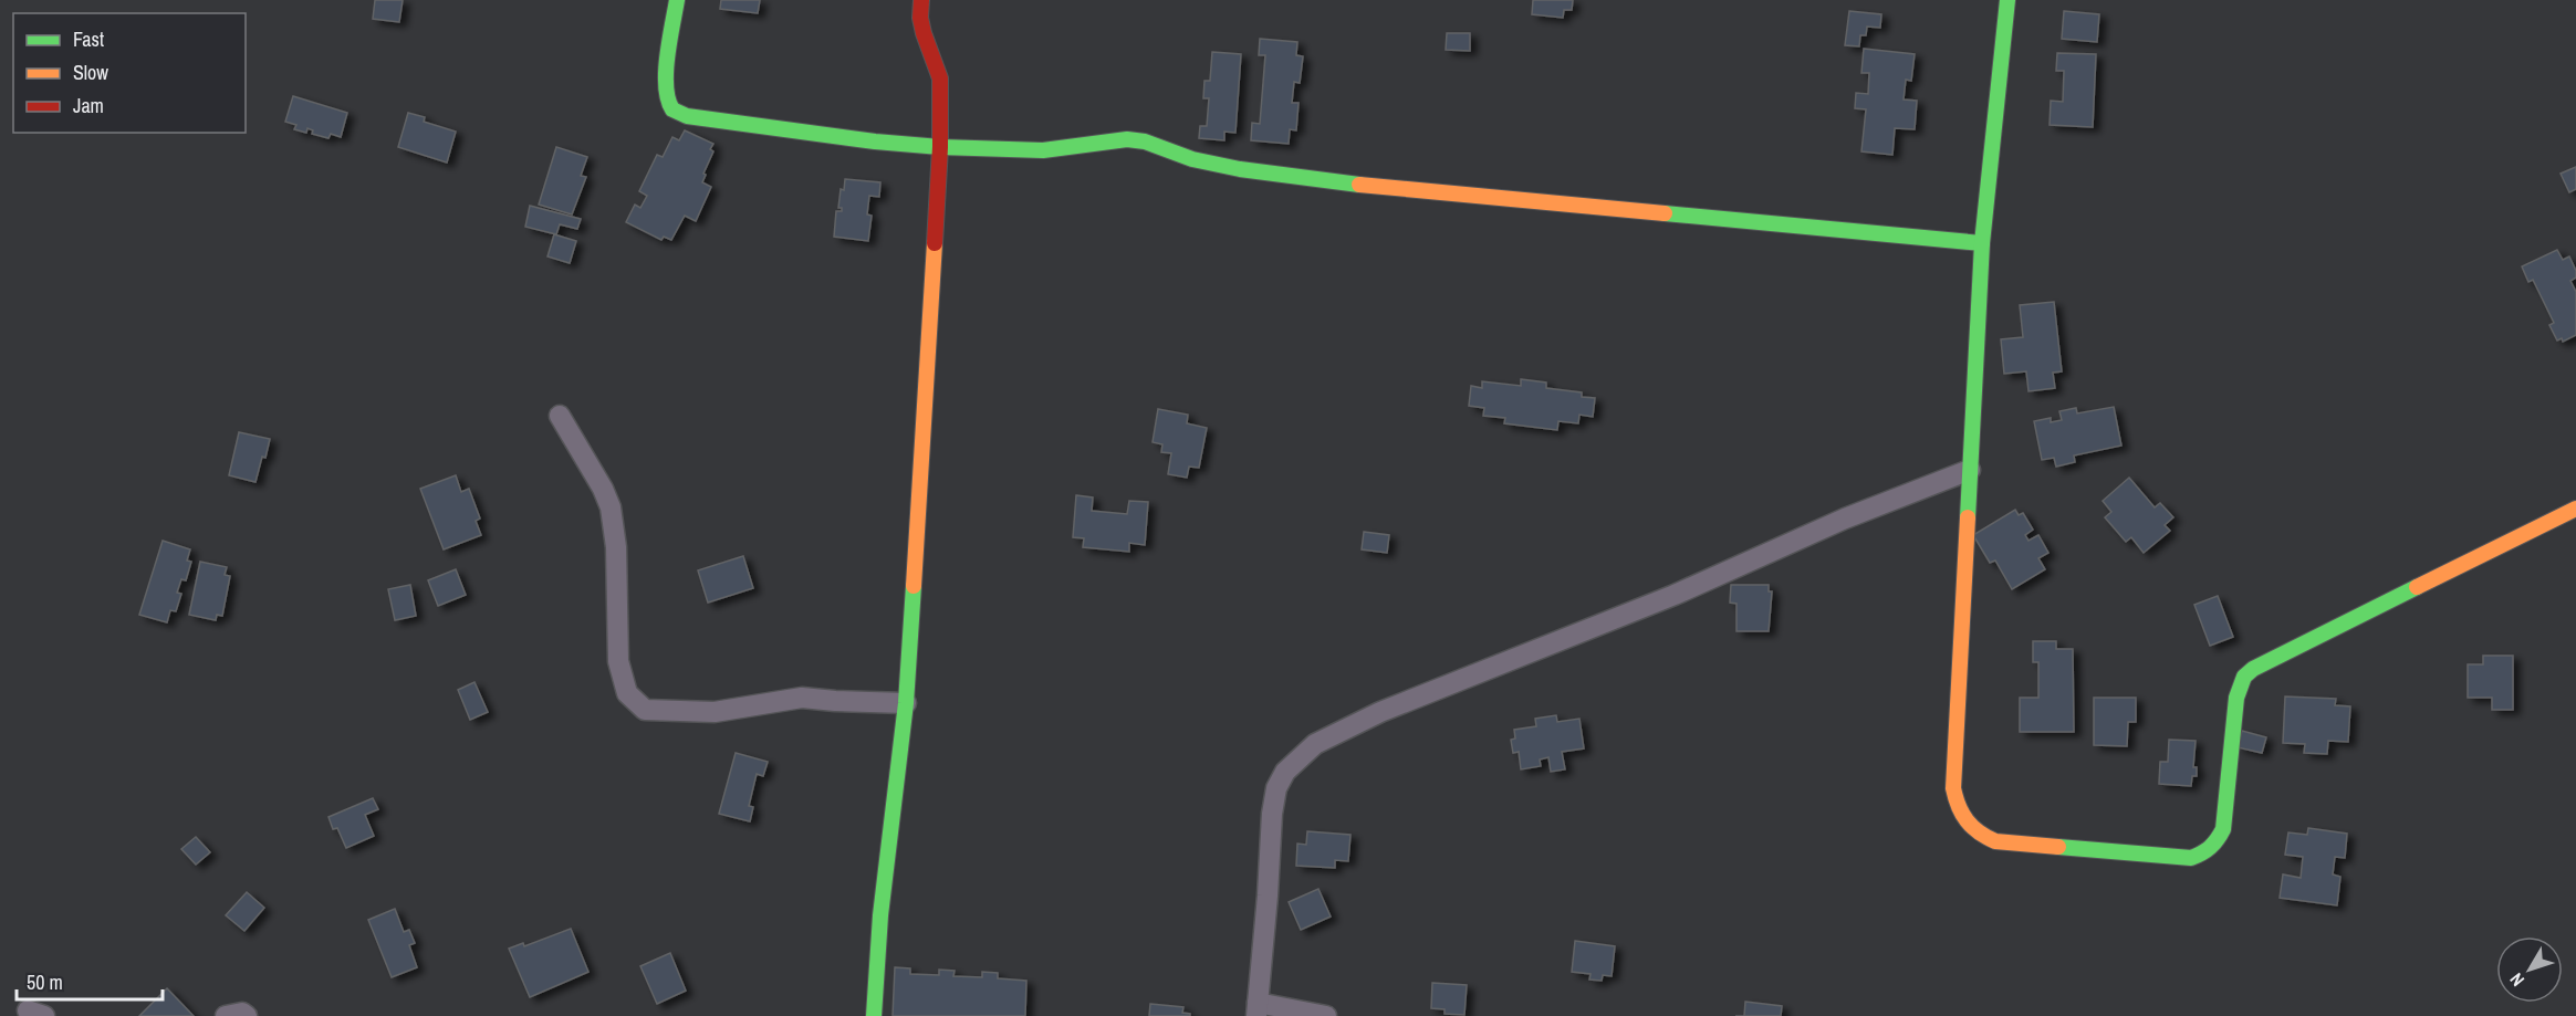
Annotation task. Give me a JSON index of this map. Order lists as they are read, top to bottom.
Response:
{
  "legend": ["Fast", "Slow", "Jam"],
  "scale_bar": "50 m",
  "north": "bottom left"
}
